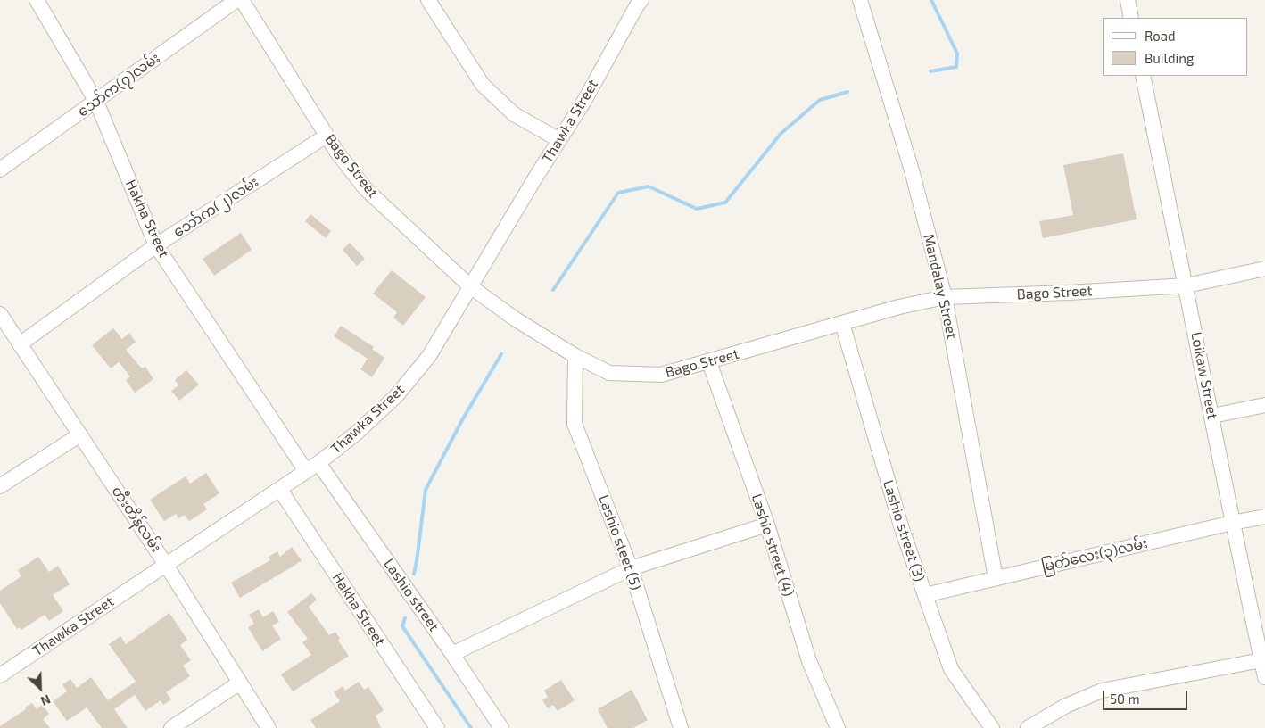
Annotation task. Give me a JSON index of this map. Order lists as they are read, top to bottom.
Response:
{
  "streets": {
    "street": [
      "သော်က(၇)လမ်း",
      "Thawka Street",
      "Bago Street",
      "သော်က(၂)လမ်း",
      "Hakha Street",
      "Mandalay Street",
      "Loikaw Street",
      "တီးတိန်လမ်း",
      "Lashio street (3)",
      "Lashio steet (5)",
      "Lashio street (4)",
      "မြတ်လေး(၃)လမ်း",
      "Lashio street"
    ]
  },
  "crossings": [
    ["သော်က(၇)လမ်း", "Hakha Street"],
    ["Thawka Street", "Bago Street"],
    ["Thawka Street", "Hakha Street"],
    ["Thawka Street", "တီးတိန်လမ်း"],
    ["Thawka Street", "Lashio street"],
    ["Bago Street", "သော်က(၂)လမ်း"],
    ["Bago Street", "Mandalay Street"],
    ["Bago Street", "Loikaw Street"],
    ["Bago Street", "Lashio street (3)"],
    ["Bago Street", "Lashio steet (5)"],
    ["Bago Street", "Lashio street (4)"],
    ["သော်က(၂)လမ်း", "Hakha Street"],
    ["သော်က(၂)လမ်း", "တီးတိန်လမ်း"],
    ["Mandalay Street", "မြတ်လေး(၃)လမ်း"],
    ["Loikaw Street", "မြတ်လေး(၃)လမ်း"],
    ["Lashio street (3)", "မြတ်လေး(၃)လမ်း"]
  ],
  "legend": ["Road", "Building"],
  "scale_bar": "50 m",
  "north": "bottom right"
}
